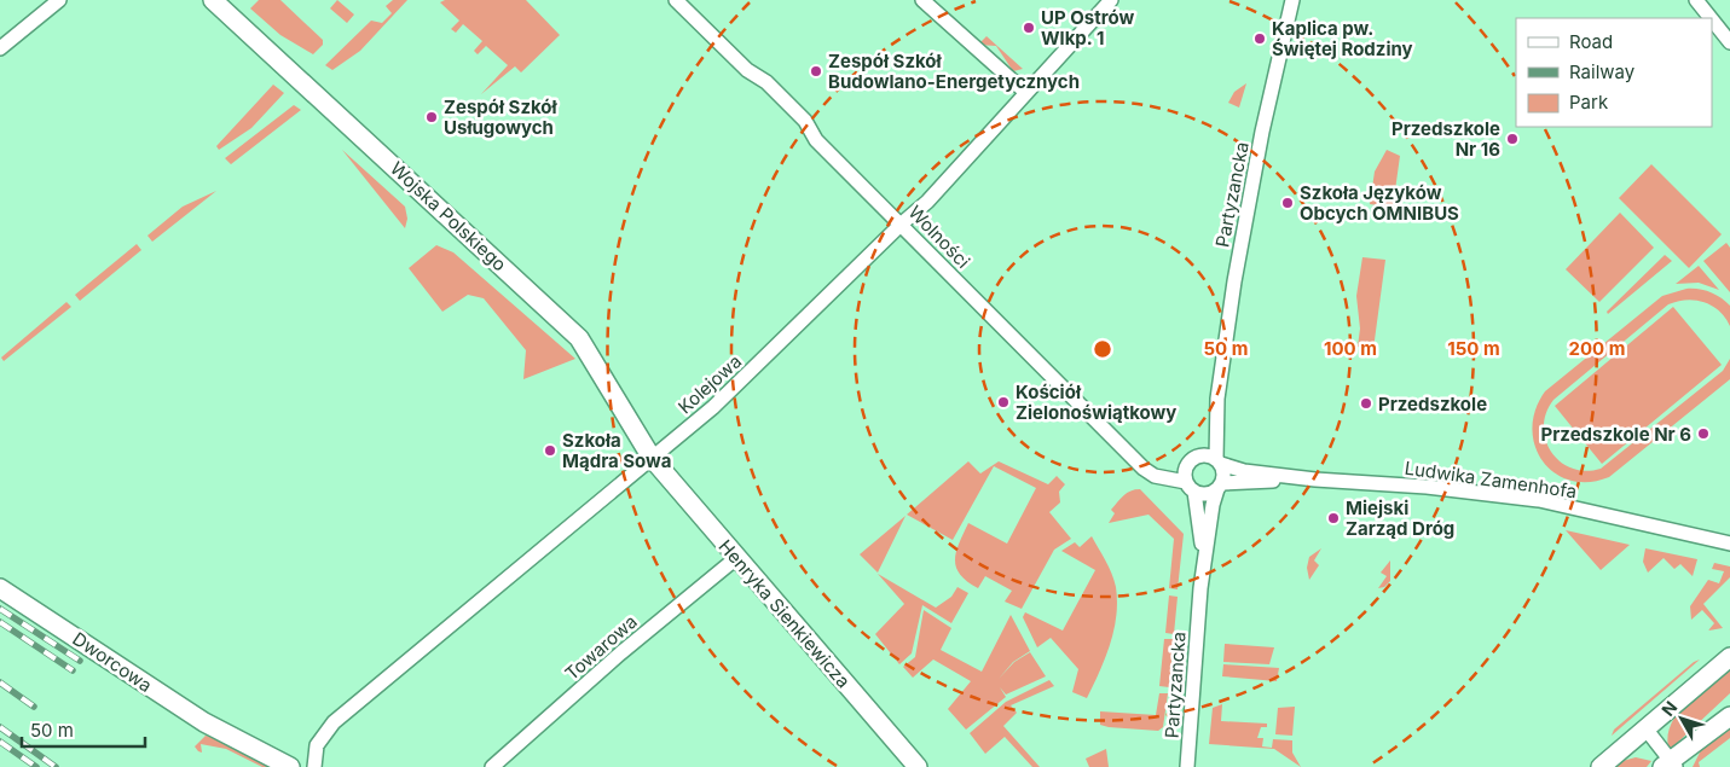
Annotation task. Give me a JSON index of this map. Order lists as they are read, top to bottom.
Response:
{
  "streets": {
    "main road": ["Wojska Polskiego", "Henryka Sienkiewicza", "Dworcowa"],
    "street": [
      "Partyzancka",
      "Wolności",
      "Kolejowa",
      "Ludwika Zamenhofa",
      "Towarowa"
    ]
  },
  "crossings": [
    ["Partyzancka", "Wolności"],
    ["Partyzancka", "Ludwika Zamenhofa"],
    ["Wojska Polskiego", "Kolejowa"],
    ["Wojska Polskiego", "Henryka Sienkiewicza"],
    ["Wolności", "Kolejowa"],
    ["Wolności", "Ludwika Zamenhofa"],
    ["Kolejowa", "Henryka Sienkiewicza"],
    ["Henryka Sienkiewicza", "Towarowa"]
  ],
  "places": [
    "UP Ostrów Wlkp. 1",
    "Kaplica pw. Świętej Rodziny",
    "Zespół Szkół Budowlano-Energetycznych",
    "Zespół Szkół Usługowych",
    "Przedszkole Nr 16",
    "Szkoła Języków Obcych OMNIBUS",
    "Kościół Zielonoświątkowy",
    "Przedszkole",
    "Przedszkole Nr 6",
    "Szkoła Mądra Sowa",
    "Miejski Zarząd Dróg"
  ],
  "legend": ["Road", "Railway", "Park"],
  "scale_bar": "50 m",
  "north": "top left",
  "rings": [
    "50 m",
    "100 m",
    "150 m",
    "200 m"
  ]
}
